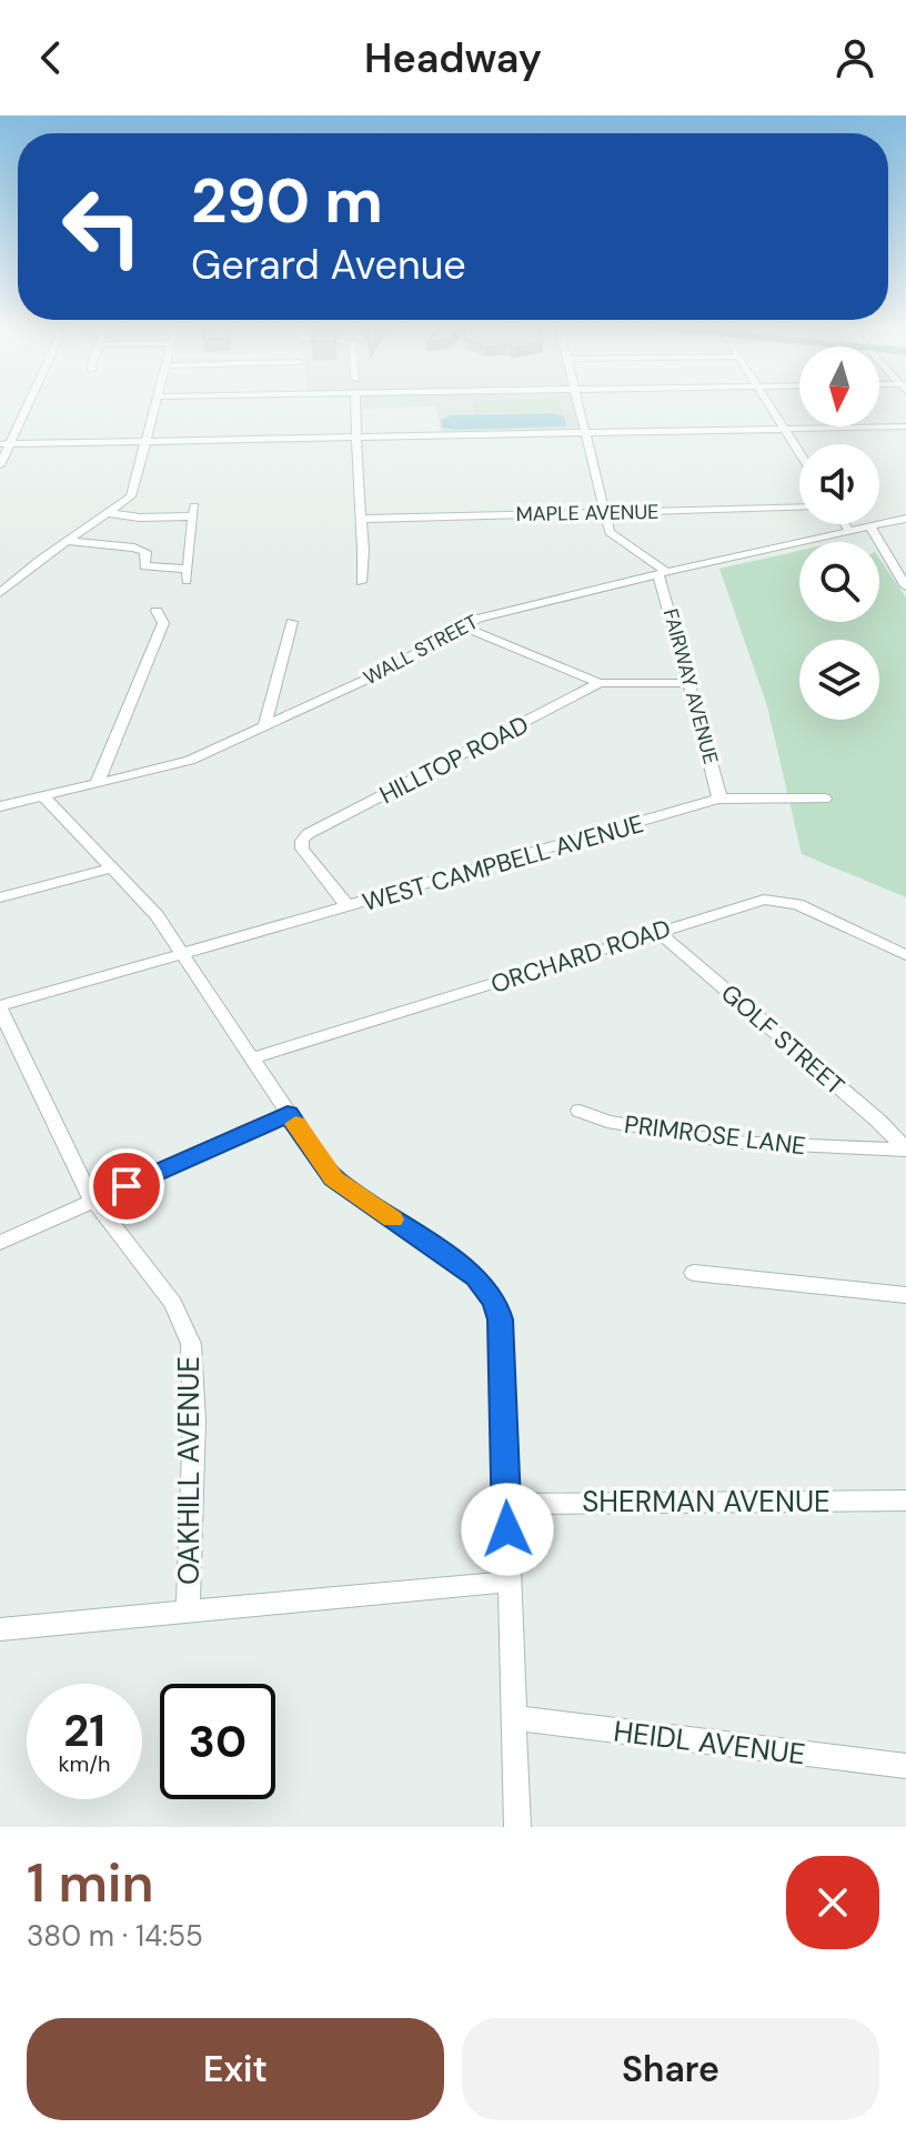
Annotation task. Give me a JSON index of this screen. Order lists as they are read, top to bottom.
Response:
{
  "streets": {
    "street": [
      "MAPLE AVENUE",
      "WALL STREET",
      "FAIRWAY AVENUE",
      "HILLTOP ROAD",
      "WEST CAMPBELL AVENUE",
      "ORCHARD ROAD",
      "GOLF STREET",
      "PRIMROSE LANE",
      "OAKHILL AVENUE",
      "SHERMAN AVENUE",
      "HEIDL AVENUE"
    ]
  },
  "crossings": [
    ["WALL STREET", "FAIRWAY AVENUE"],
    ["FAIRWAY AVENUE", "HILLTOP ROAD"],
    ["FAIRWAY AVENUE", "WEST CAMPBELL AVENUE"],
    ["HILLTOP ROAD", "WEST CAMPBELL AVENUE"],
    ["WEST CAMPBELL AVENUE", "OAKHILL AVENUE"],
    ["ORCHARD ROAD", "GOLF STREET"],
    ["GOLF STREET", "PRIMROSE LANE"]
  ],
  "north": "bottom",
  "page": {
    "header": "Headway",
    "turn": ["290 m", "Gerard Avenue"],
    "speed": "21 km/h",
    "limit": "30",
    "heading": ["1 min", "380 m · 14:55"],
    "buttons": ["Exit", "Share"]
  }
}
